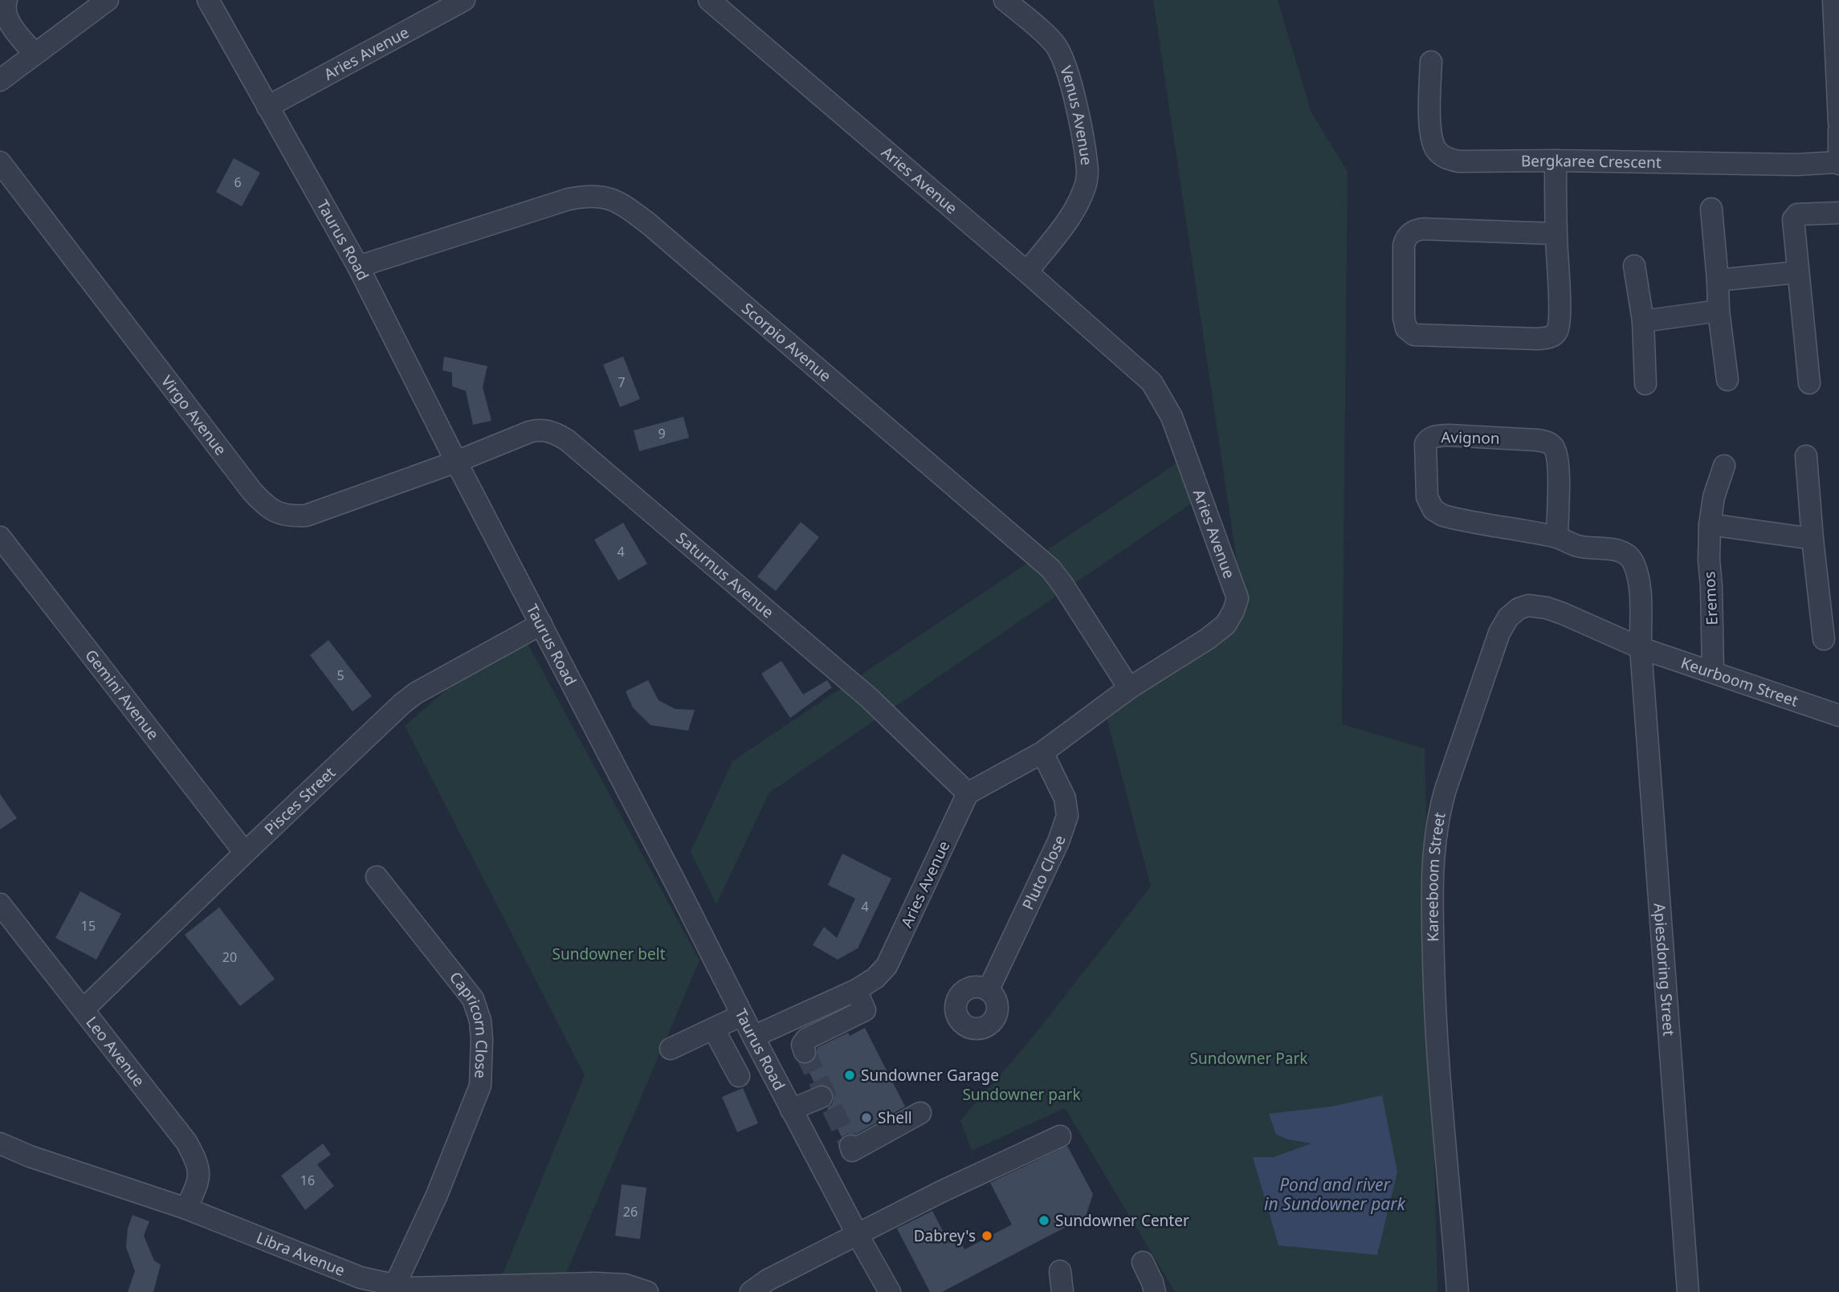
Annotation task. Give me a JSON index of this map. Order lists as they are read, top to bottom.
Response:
{
  "streets": {
    "street": [
      "Aries Avenue",
      "Venus Avenue",
      "Bergkaree Crescent",
      "Taurus Road",
      "Scorpio Avenue",
      "Virgo Avenue",
      "Avignon",
      "Saturnus Avenue",
      "Eremos",
      "Keurboom Street",
      "Gemini Avenue",
      "Pisces Street",
      "Pluto Close",
      "Kareeboom Street",
      "Apiesdoring Street",
      "Capricorn Close",
      "Leo Avenue",
      "Libra Avenue"
    ]
  },
  "crossings": [
    ["Aries Avenue", "Venus Avenue"],
    ["Aries Avenue", "Taurus Road"],
    ["Aries Avenue", "Scorpio Avenue"],
    ["Aries Avenue", "Saturnus Avenue"],
    ["Aries Avenue", "Pluto Close"],
    ["Taurus Road", "Scorpio Avenue"],
    ["Taurus Road", "Virgo Avenue"],
    ["Taurus Road", "Saturnus Avenue"],
    ["Taurus Road", "Pisces Street"],
    ["Virgo Avenue", "Saturnus Avenue"],
    ["Avignon", "Keurboom Street"],
    ["Avignon", "Kareeboom Street"],
    ["Avignon", "Apiesdoring Street"],
    ["Eremos", "Keurboom Street"],
    ["Keurboom Street", "Kareeboom Street"],
    ["Keurboom Street", "Apiesdoring Street"],
    ["Gemini Avenue", "Pisces Street"],
    ["Pisces Street", "Leo Avenue"],
    ["Kareeboom Street", "Apiesdoring Street"],
    ["Capricorn Close", "Libra Avenue"],
    ["Leo Avenue", "Libra Avenue"]
  ],
  "water": ["Pond and river in Sundowner park"],
  "parks": ["Sundowner belt", "Sundowner Park", "Sundowner park"],
  "places": [
    "Sundowner Garage",
    "Shell",
    "Sundowner Center",
    "Dabrey's"
  ],
  "house_numbers": [
    "6",
    "7",
    "9",
    "4",
    "5",
    "4",
    "15",
    "20",
    "16",
    "26"
  ]
}
